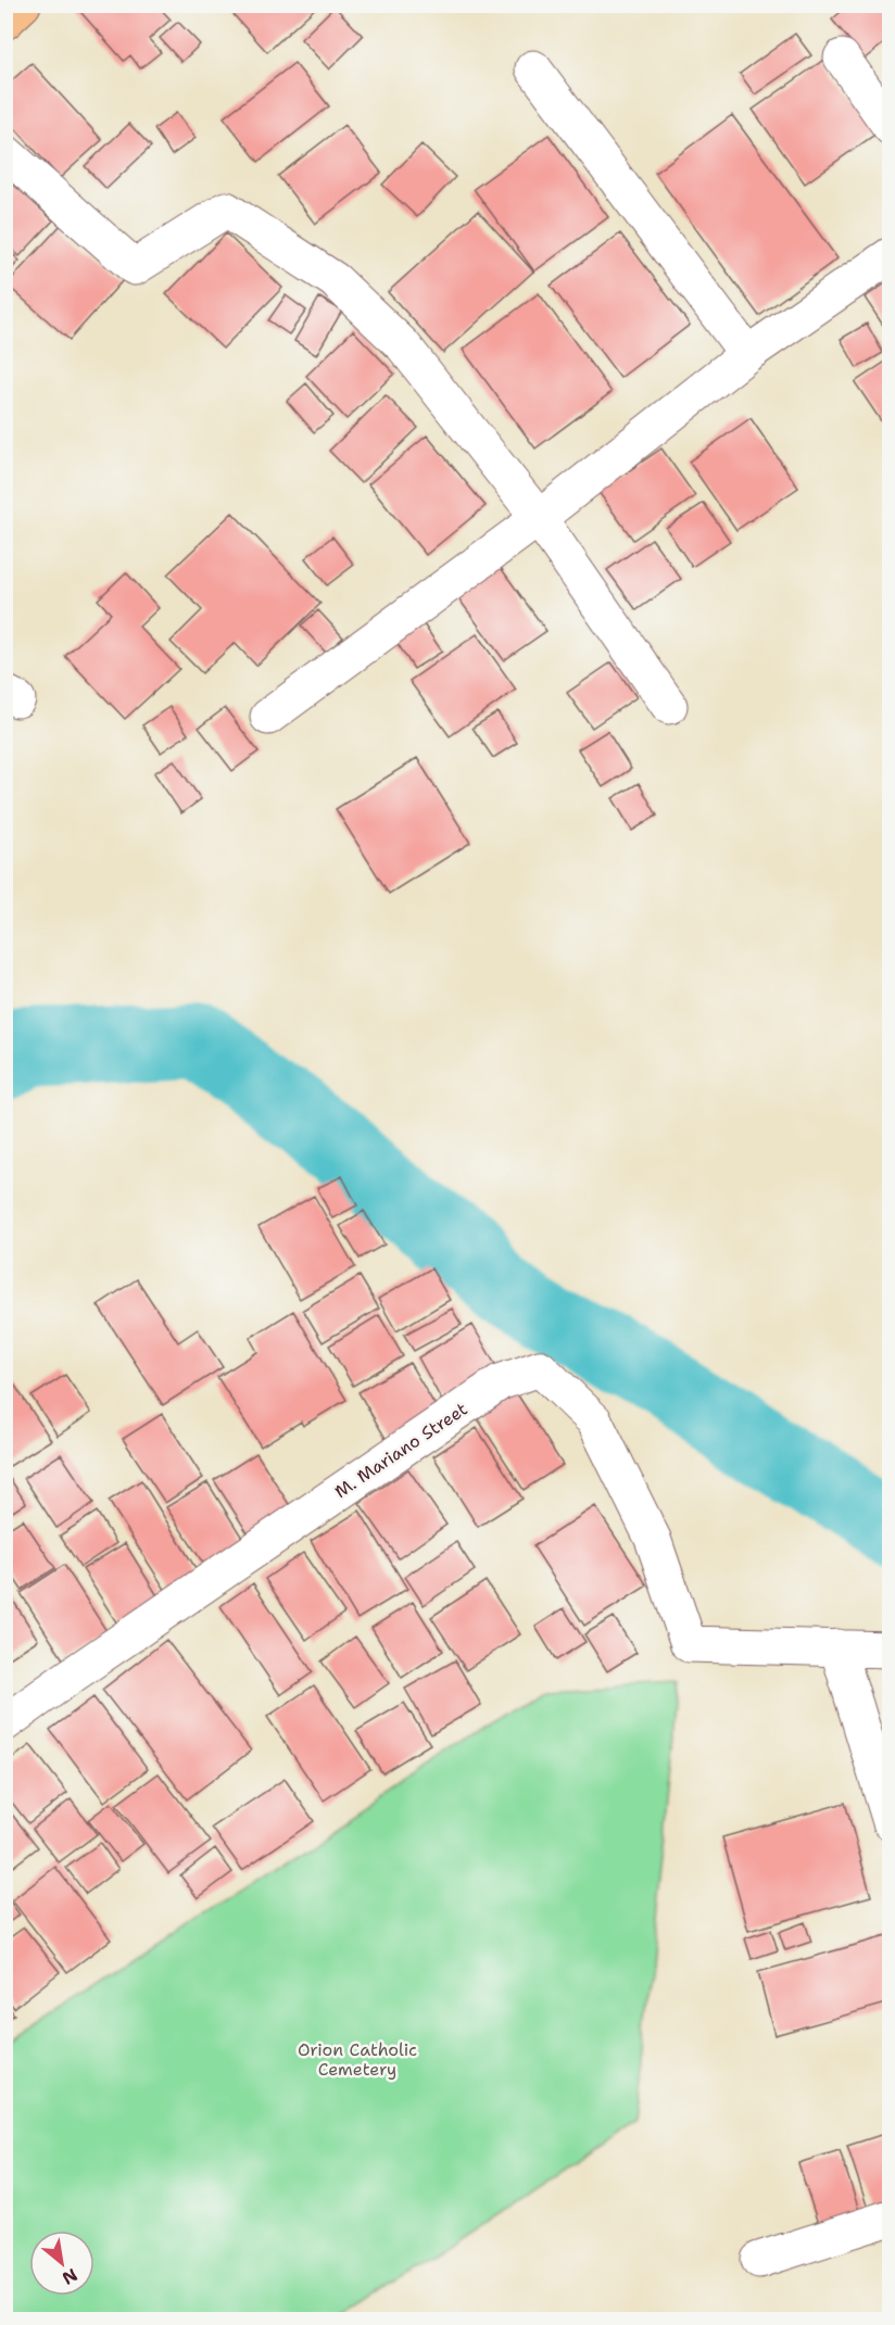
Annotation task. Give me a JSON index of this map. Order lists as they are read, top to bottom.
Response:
{
  "streets": {
    "street": ["M. Mariano Street"]
  },
  "parks": ["Orion Catholic Cemetery"],
  "north": "bottom right"
}
